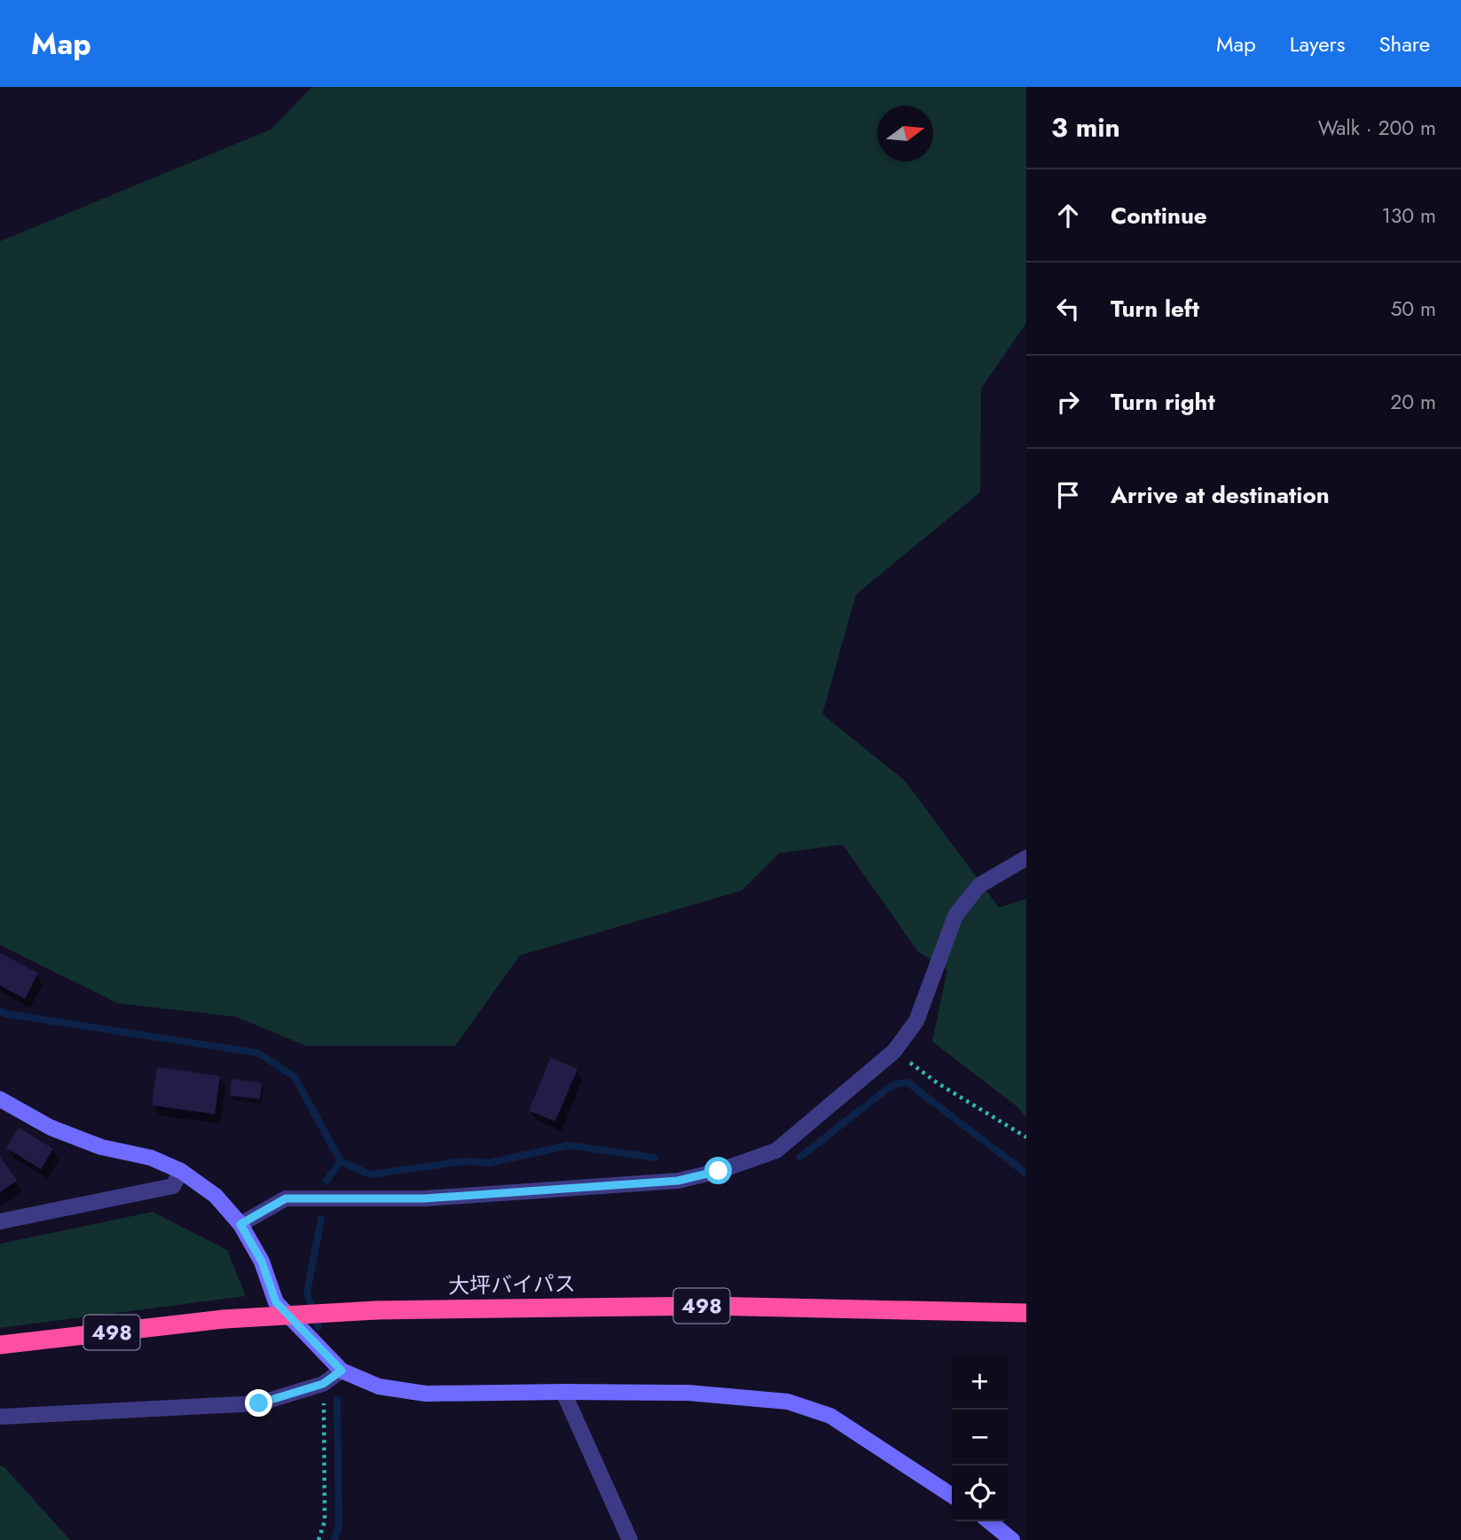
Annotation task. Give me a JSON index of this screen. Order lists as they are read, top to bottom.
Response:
{
  "streets": {
    "highway": ["大坪バイパス", "498"]
  },
  "north": "right",
  "page": {
    "header": "Map",
    "nav": ["Map", "Layers", "Share"],
    "heading": ["3 min", "Walk · 200 m"],
    "list": [
      ["Continue", "130 m"],
      ["Turn left", "50 m"],
      ["Turn right", "20 m"],
      "Arrive at destination"
    ],
    "map_buttons": ["+", "−"]
  }
}
